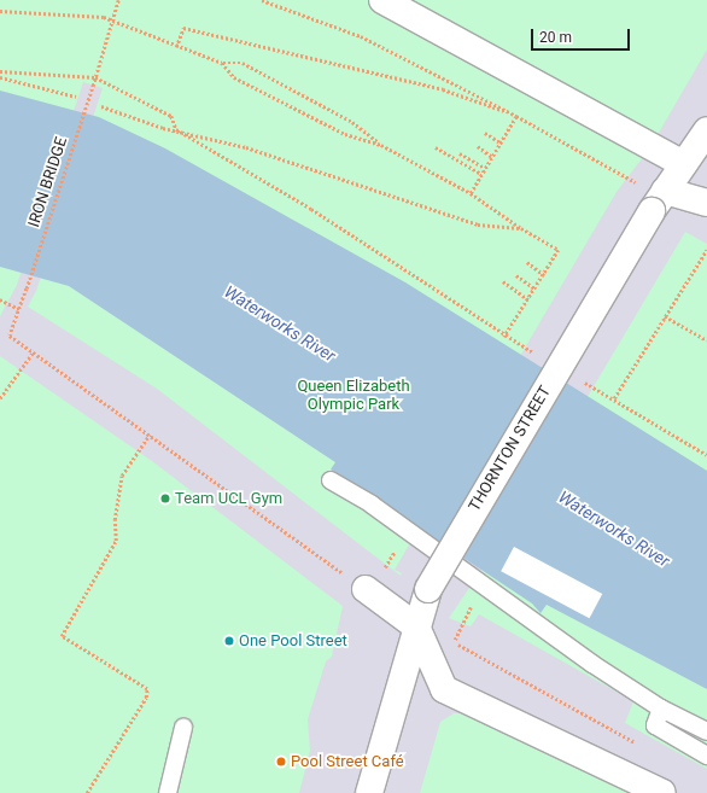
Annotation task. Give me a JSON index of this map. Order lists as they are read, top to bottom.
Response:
{
  "streets": {
    "street": ["THORNTON STREET"],
    "path": ["IRON BRIDGE"]
  },
  "water": ["Waterworks River"],
  "parks": ["Queen Elizabeth Olympic Park"],
  "places": ["Team UCL Gym", "One Pool Street", "Pool Street Café"],
  "scale_bar": "20 m"
}
